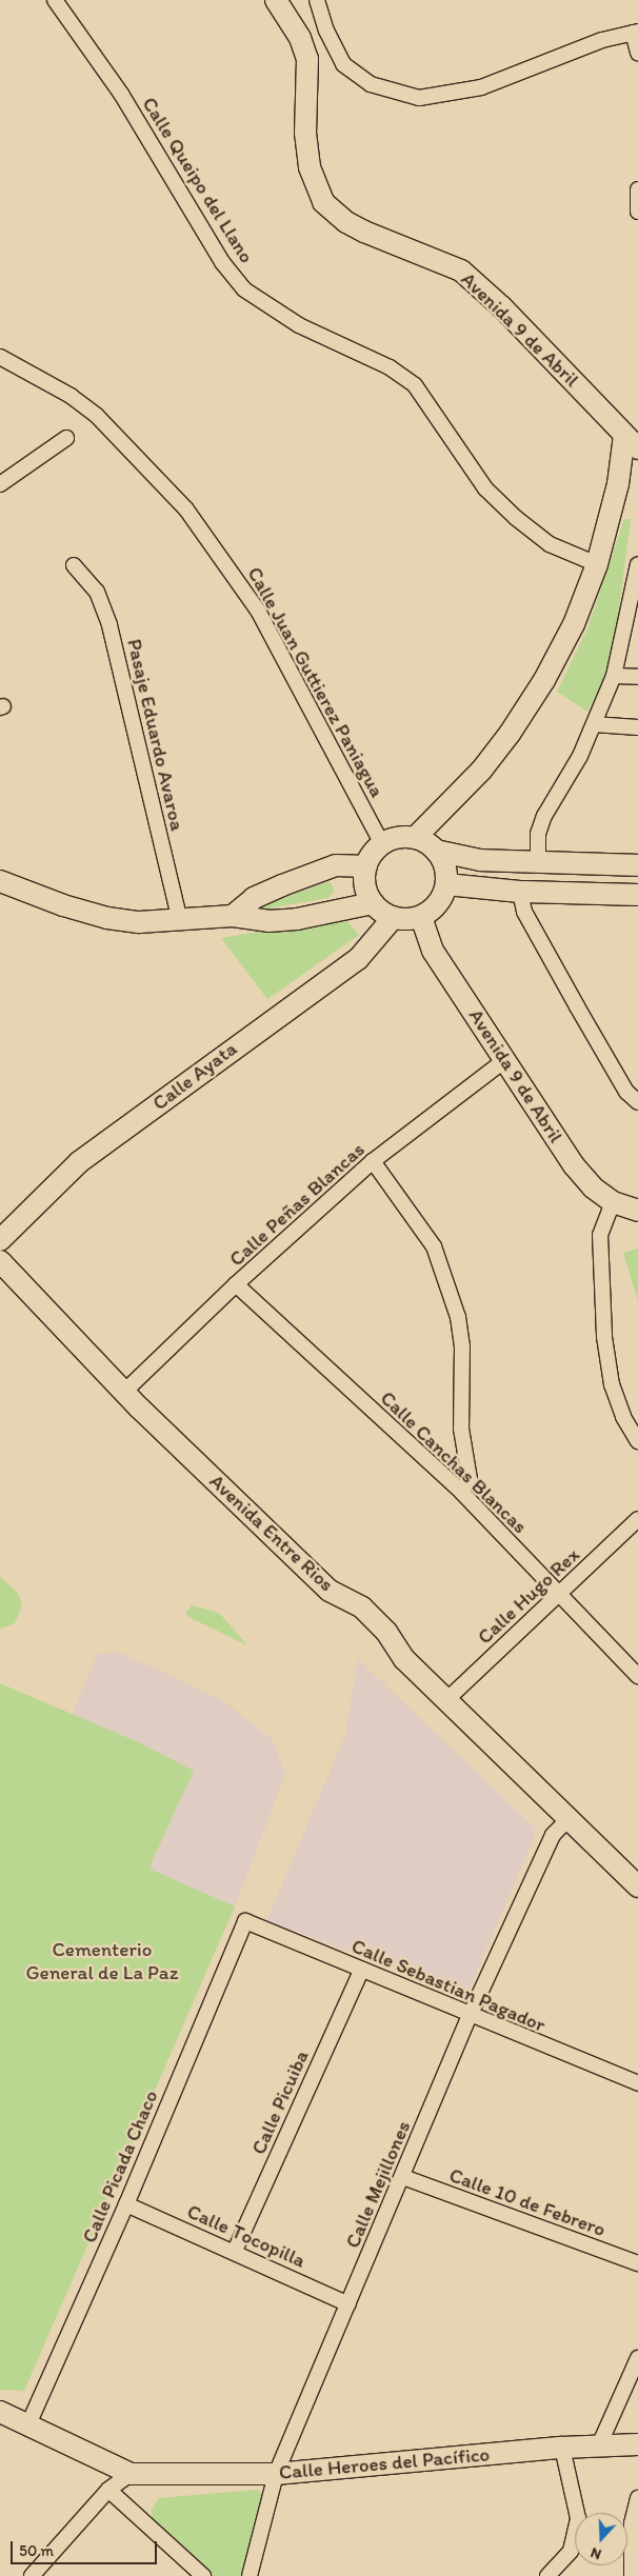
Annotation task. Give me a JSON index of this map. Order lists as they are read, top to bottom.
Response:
{
  "streets": {
    "main road": [
      "Avenida 9 de Abril",
      "Calle Ayata",
      "Avenida Entre Rios",
      "Calle Heroes del Pacífico"
    ],
    "street": [
      "Calle Queipo del Llano",
      "Calle Juan Guttierez Paniagua",
      "Pasaje Eduardo Avaroa",
      "Calle Peñas Blancas",
      "Calle Canchas Blancas",
      "Calle Hugo Rex",
      "Calle Sebastian Pagador",
      "Calle Picuiba",
      "Calle Picada Chaco",
      "Calle Mejillones",
      "Calle 10 de Febrero",
      "Calle Tocopilla"
    ]
  },
  "crossings": [
    ["Avenida 9 de Abril", "Calle Juan Guttierez Paniagua"],
    ["Avenida 9 de Abril", "Calle Ayata"],
    ["Avenida 9 de Abril", "Calle Peñas Blancas"],
    ["Calle Juan Guttierez Paniagua", "Calle Ayata"],
    ["Calle Peñas Blancas", "Calle Canchas Blancas"],
    ["Calle Peñas Blancas", "Avenida Entre Rios"],
    ["Calle Canchas Blancas", "Calle Hugo Rex"],
    ["Avenida Entre Rios", "Calle Hugo Rex"],
    ["Avenida Entre Rios", "Calle Mejillones"],
    ["Calle Sebastian Pagador", "Calle Picuiba"],
    ["Calle Sebastian Pagador", "Calle Picada Chaco"],
    ["Calle Sebastian Pagador", "Calle Mejillones"],
    ["Calle Picuiba", "Calle Tocopilla"],
    ["Calle Picada Chaco", "Calle Tocopilla"],
    ["Calle Mejillones", "Calle 10 de Febrero"],
    ["Calle Mejillones", "Calle Tocopilla"],
    ["Calle Mejillones", "Calle Heroes del Pacífico"]
  ],
  "parks": ["Cementerio General de La Paz"],
  "scale_bar": "50 m",
  "north": "bottom"
}
